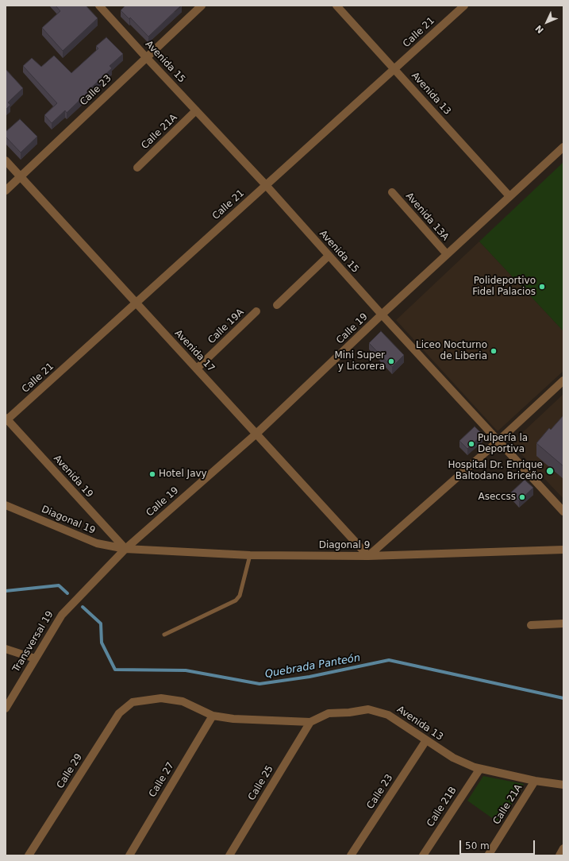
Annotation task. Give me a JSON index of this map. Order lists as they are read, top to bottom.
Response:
{
  "streets": {
    "street": [
      "Calle 21",
      "Avenida 15",
      "Calle 23",
      "Avenida 13",
      "Calle 21A",
      "Avenida 13A",
      "Calle 19A",
      "Calle 19",
      "Avenida 17",
      "Avenida 19",
      "Diagonal 19",
      "Diagonal 9",
      "Transversal 19",
      "Calle 29",
      "Calle 27",
      "Calle 25",
      "Calle 21B"
    ]
  },
  "crossings": [
    ["Calle 21", "Avenida 15"],
    ["Calle 21", "Avenida 13"],
    ["Calle 21", "Avenida 17"],
    ["Calle 21", "Avenida 19"],
    ["Avenida 15", "Calle 23"],
    ["Avenida 15", "Calle 21A"],
    ["Avenida 15", "Calle 19"],
    ["Calle 23", "Avenida 13"],
    ["Calle 23", "Avenida 17"],
    ["Avenida 13", "Calle 21A"],
    ["Avenida 13", "Calle 19"],
    ["Avenida 13", "Calle 29"],
    ["Avenida 13", "Calle 27"],
    ["Avenida 13", "Calle 25"],
    ["Avenida 13", "Calle 21B"],
    ["Avenida 13A", "Calle 19"],
    ["Calle 19A", "Avenida 17"],
    ["Calle 19", "Avenida 17"],
    ["Calle 19", "Avenida 19"],
    ["Calle 19", "Diagonal 19"],
    ["Calle 19", "Diagonal 9"],
    ["Calle 19", "Transversal 19"],
    ["Avenida 17", "Diagonal 9"],
    ["Avenida 19", "Diagonal 19"],
    ["Avenida 19", "Diagonal 9"],
    ["Avenida 19", "Transversal 19"],
    ["Diagonal 19", "Diagonal 9"],
    ["Diagonal 19", "Transversal 19"],
    ["Diagonal 9", "Transversal 19"]
  ],
  "water": ["Quebrada Panteón"],
  "places": [
    "Polideportivo Fidel Palacios",
    "Liceo Nocturno de Liberia",
    "Mini Super y Licorera",
    "Pulpería la Deportiva",
    "Hospital Dr. Enrique Baltodano Briceño",
    "Hotel Javy",
    "Aseccss"
  ],
  "scale_bar": "50 m",
  "north": "bottom left"
}
